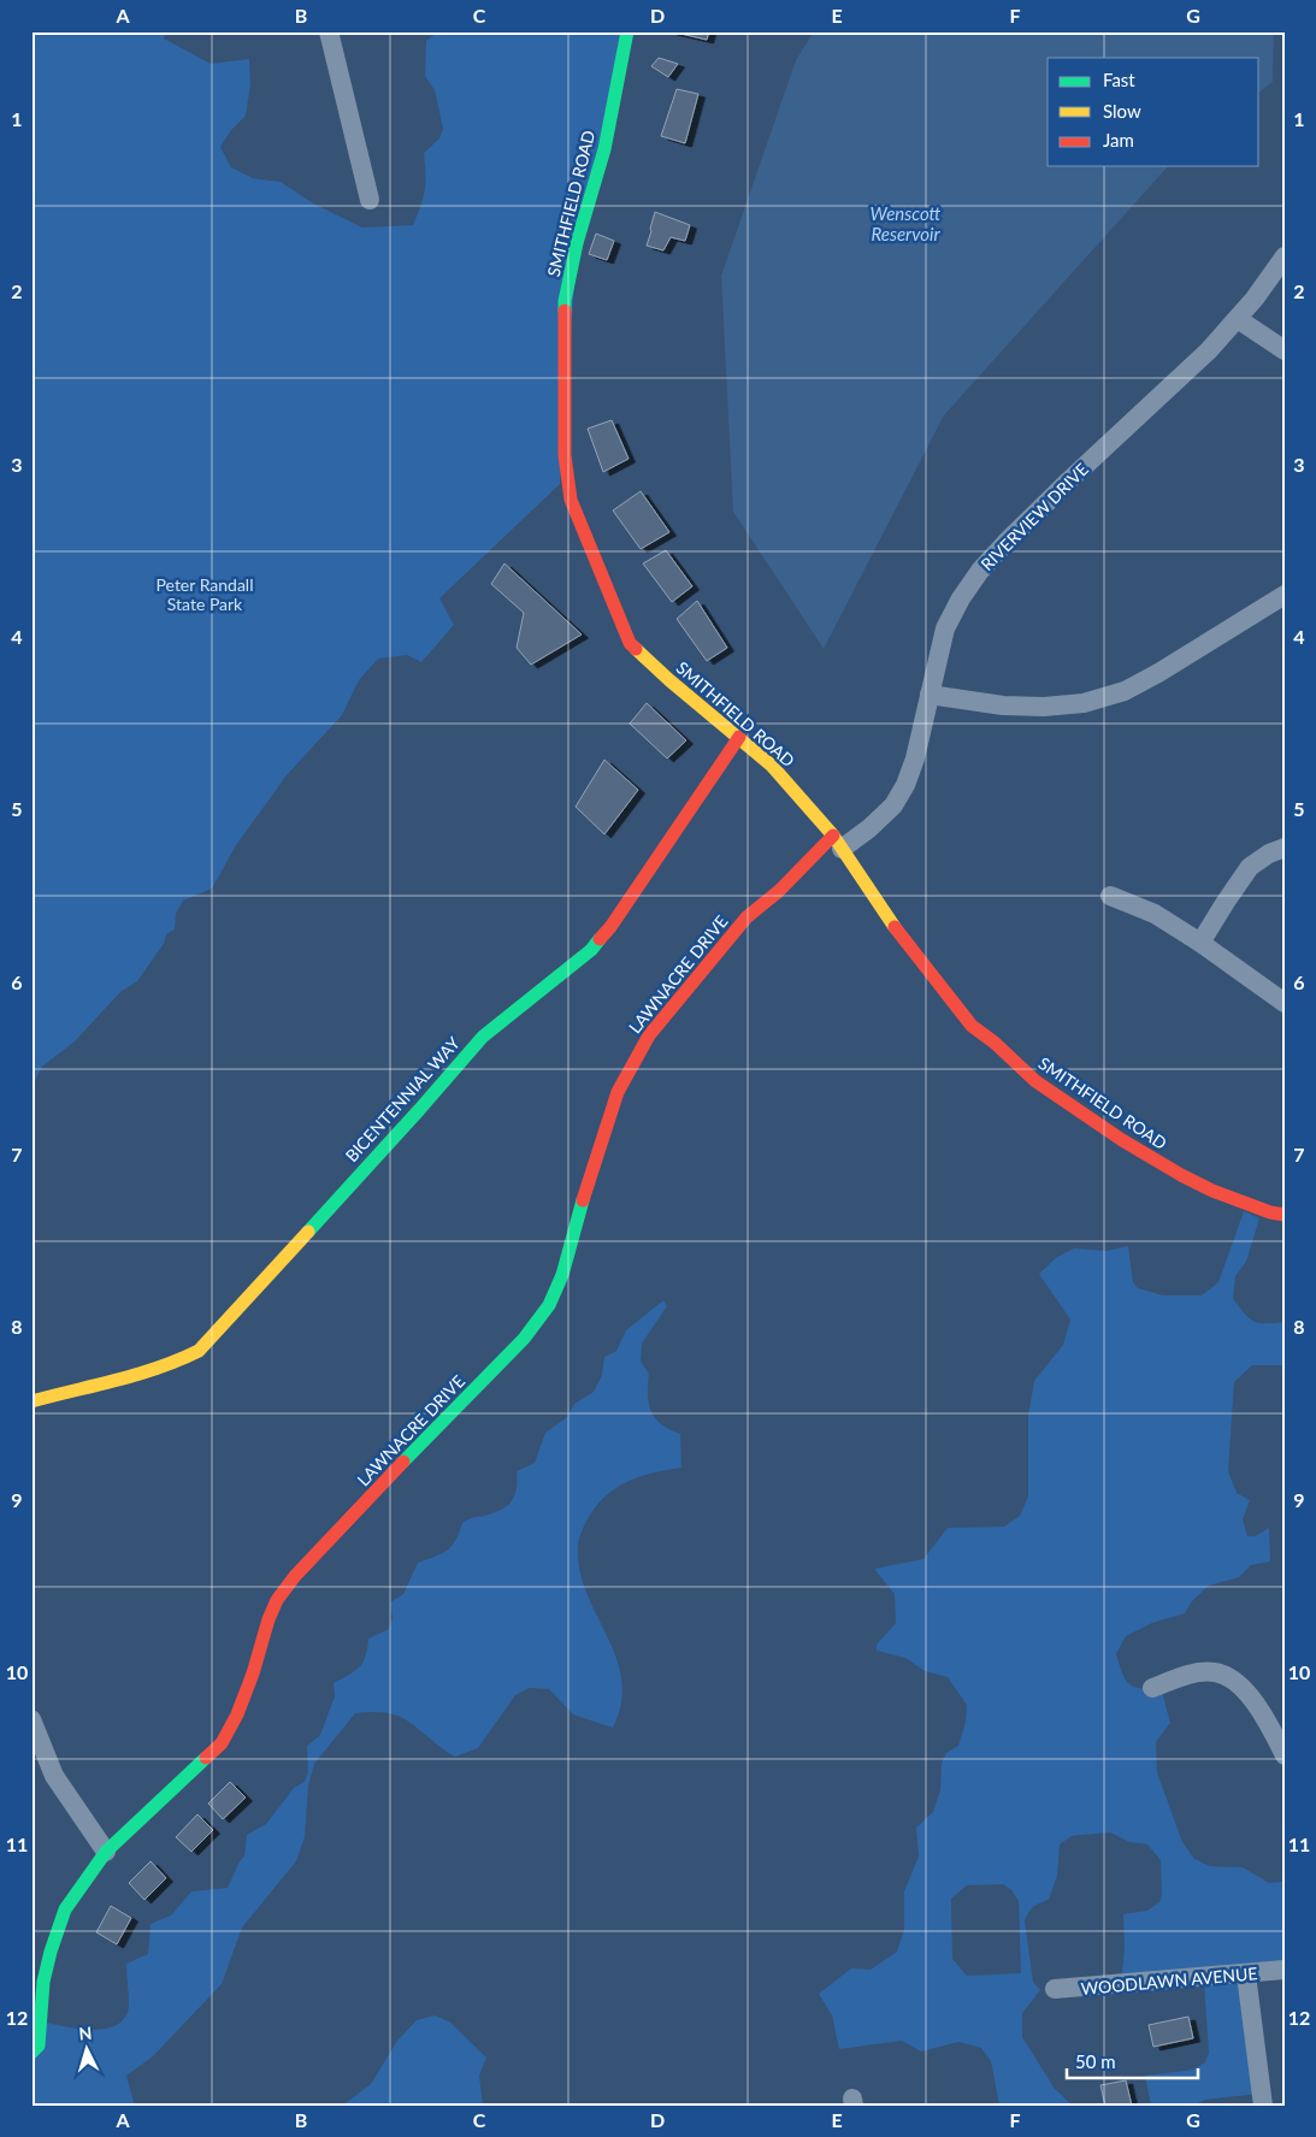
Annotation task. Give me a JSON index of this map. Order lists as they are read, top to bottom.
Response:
{
  "streets": {
    "street": [
      "SMITHFIELD ROAD",
      "RIVERVIEW DRIVE",
      "LAWNACRE DRIVE",
      "BICENTENNIAL WAY",
      "WOODLAWN AVENUE"
    ]
  },
  "crossings": [
    ["SMITHFIELD ROAD", "RIVERVIEW DRIVE"],
    ["SMITHFIELD ROAD", "LAWNACRE DRIVE"],
    ["SMITHFIELD ROAD", "BICENTENNIAL WAY"],
    ["RIVERVIEW DRIVE", "LAWNACRE DRIVE"]
  ],
  "water": ["Wenscott Reservoir"],
  "parks": ["Peter Randall State Park"],
  "legend": ["Fast", "Slow", "Jam"],
  "scale_bar": "50 m",
  "north": "top",
  "grid": {
    "columns": [
      "A",
      "B",
      "C",
      "D",
      "E",
      "F",
      "G"
    ],
    "rows": [
      "1",
      "2",
      "3",
      "4",
      "5",
      "6",
      "7",
      "8",
      "9",
      "10",
      "11",
      "12"
    ]
  }
}
